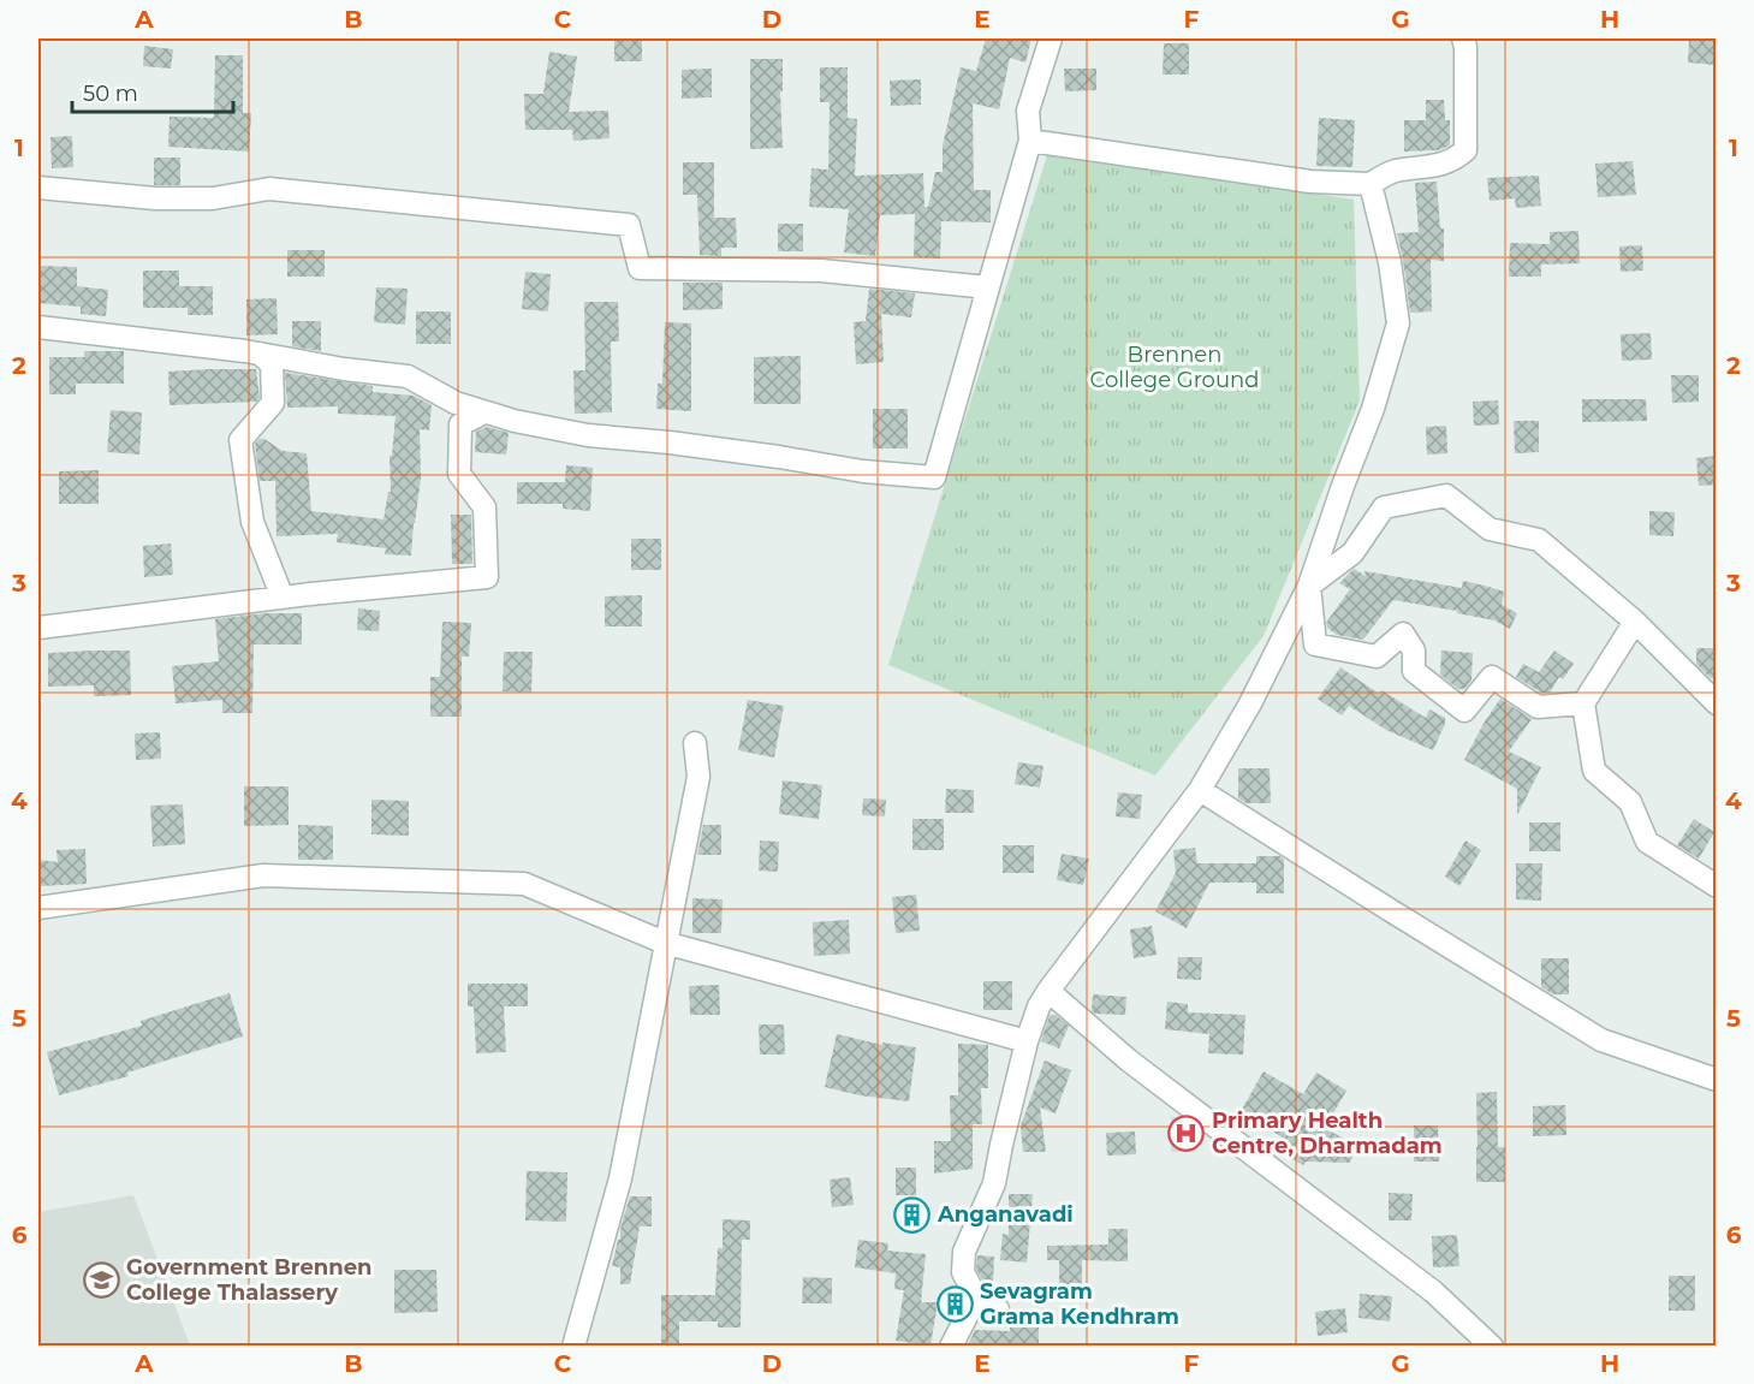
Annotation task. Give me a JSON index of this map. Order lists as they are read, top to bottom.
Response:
{
  "parks": ["Brennen College Ground"],
  "places": {
    "hospital": ["Primary Health Centre, Dharmadam"],
    "building": ["Anganavadi", "Sevagram Grama Kendhram"],
    "school or university": ["Government Brennen College Thalassery"]
  },
  "scale_bar": "50 m",
  "grid": {
    "columns": [
      "A",
      "B",
      "C",
      "D",
      "E",
      "F",
      "G",
      "H"
    ],
    "rows": [
      "1",
      "2",
      "3",
      "4",
      "5",
      "6"
    ]
  }
}
